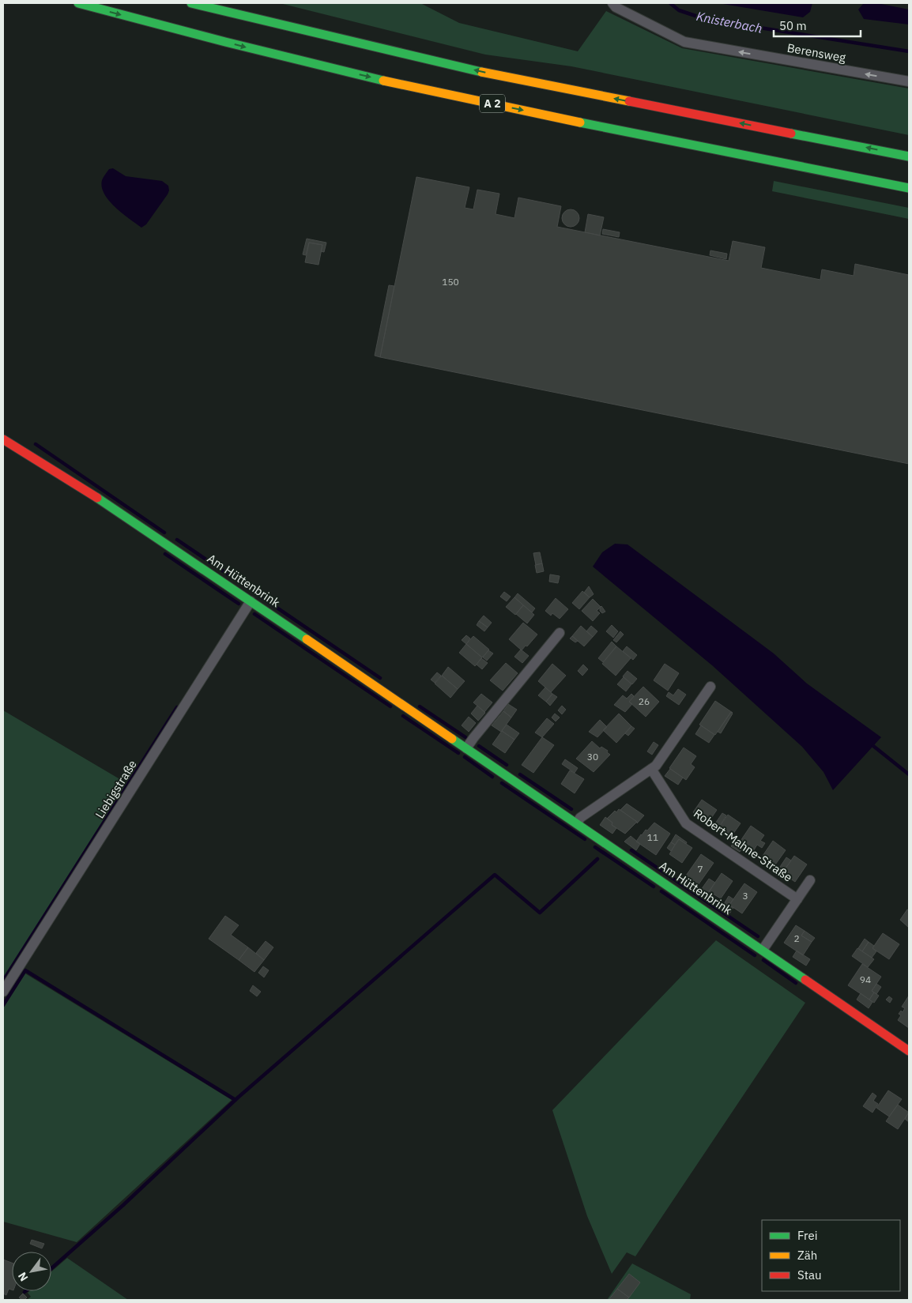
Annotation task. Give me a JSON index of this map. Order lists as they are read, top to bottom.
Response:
{
  "streets": {
    "main road": ["A 2", "Am Hüttenbrink"],
    "street": ["Berensweg", "Liebigstraße", "Robert-Mahne-Straße"]
  },
  "crossings": [
    ["Am Hüttenbrink", "Liebigstraße"],
    ["Am Hüttenbrink", "Robert-Mahne-Straße"]
  ],
  "one_way": ["Berensweg"],
  "water": ["Knisterbach"],
  "house_numbers": [
    "150",
    "26",
    "30",
    "11",
    "7",
    "3",
    "2",
    "94"
  ],
  "legend": ["Frei", "Zäh", "Stau"],
  "scale_bar": "50 m",
  "north": "bottom left"
}
